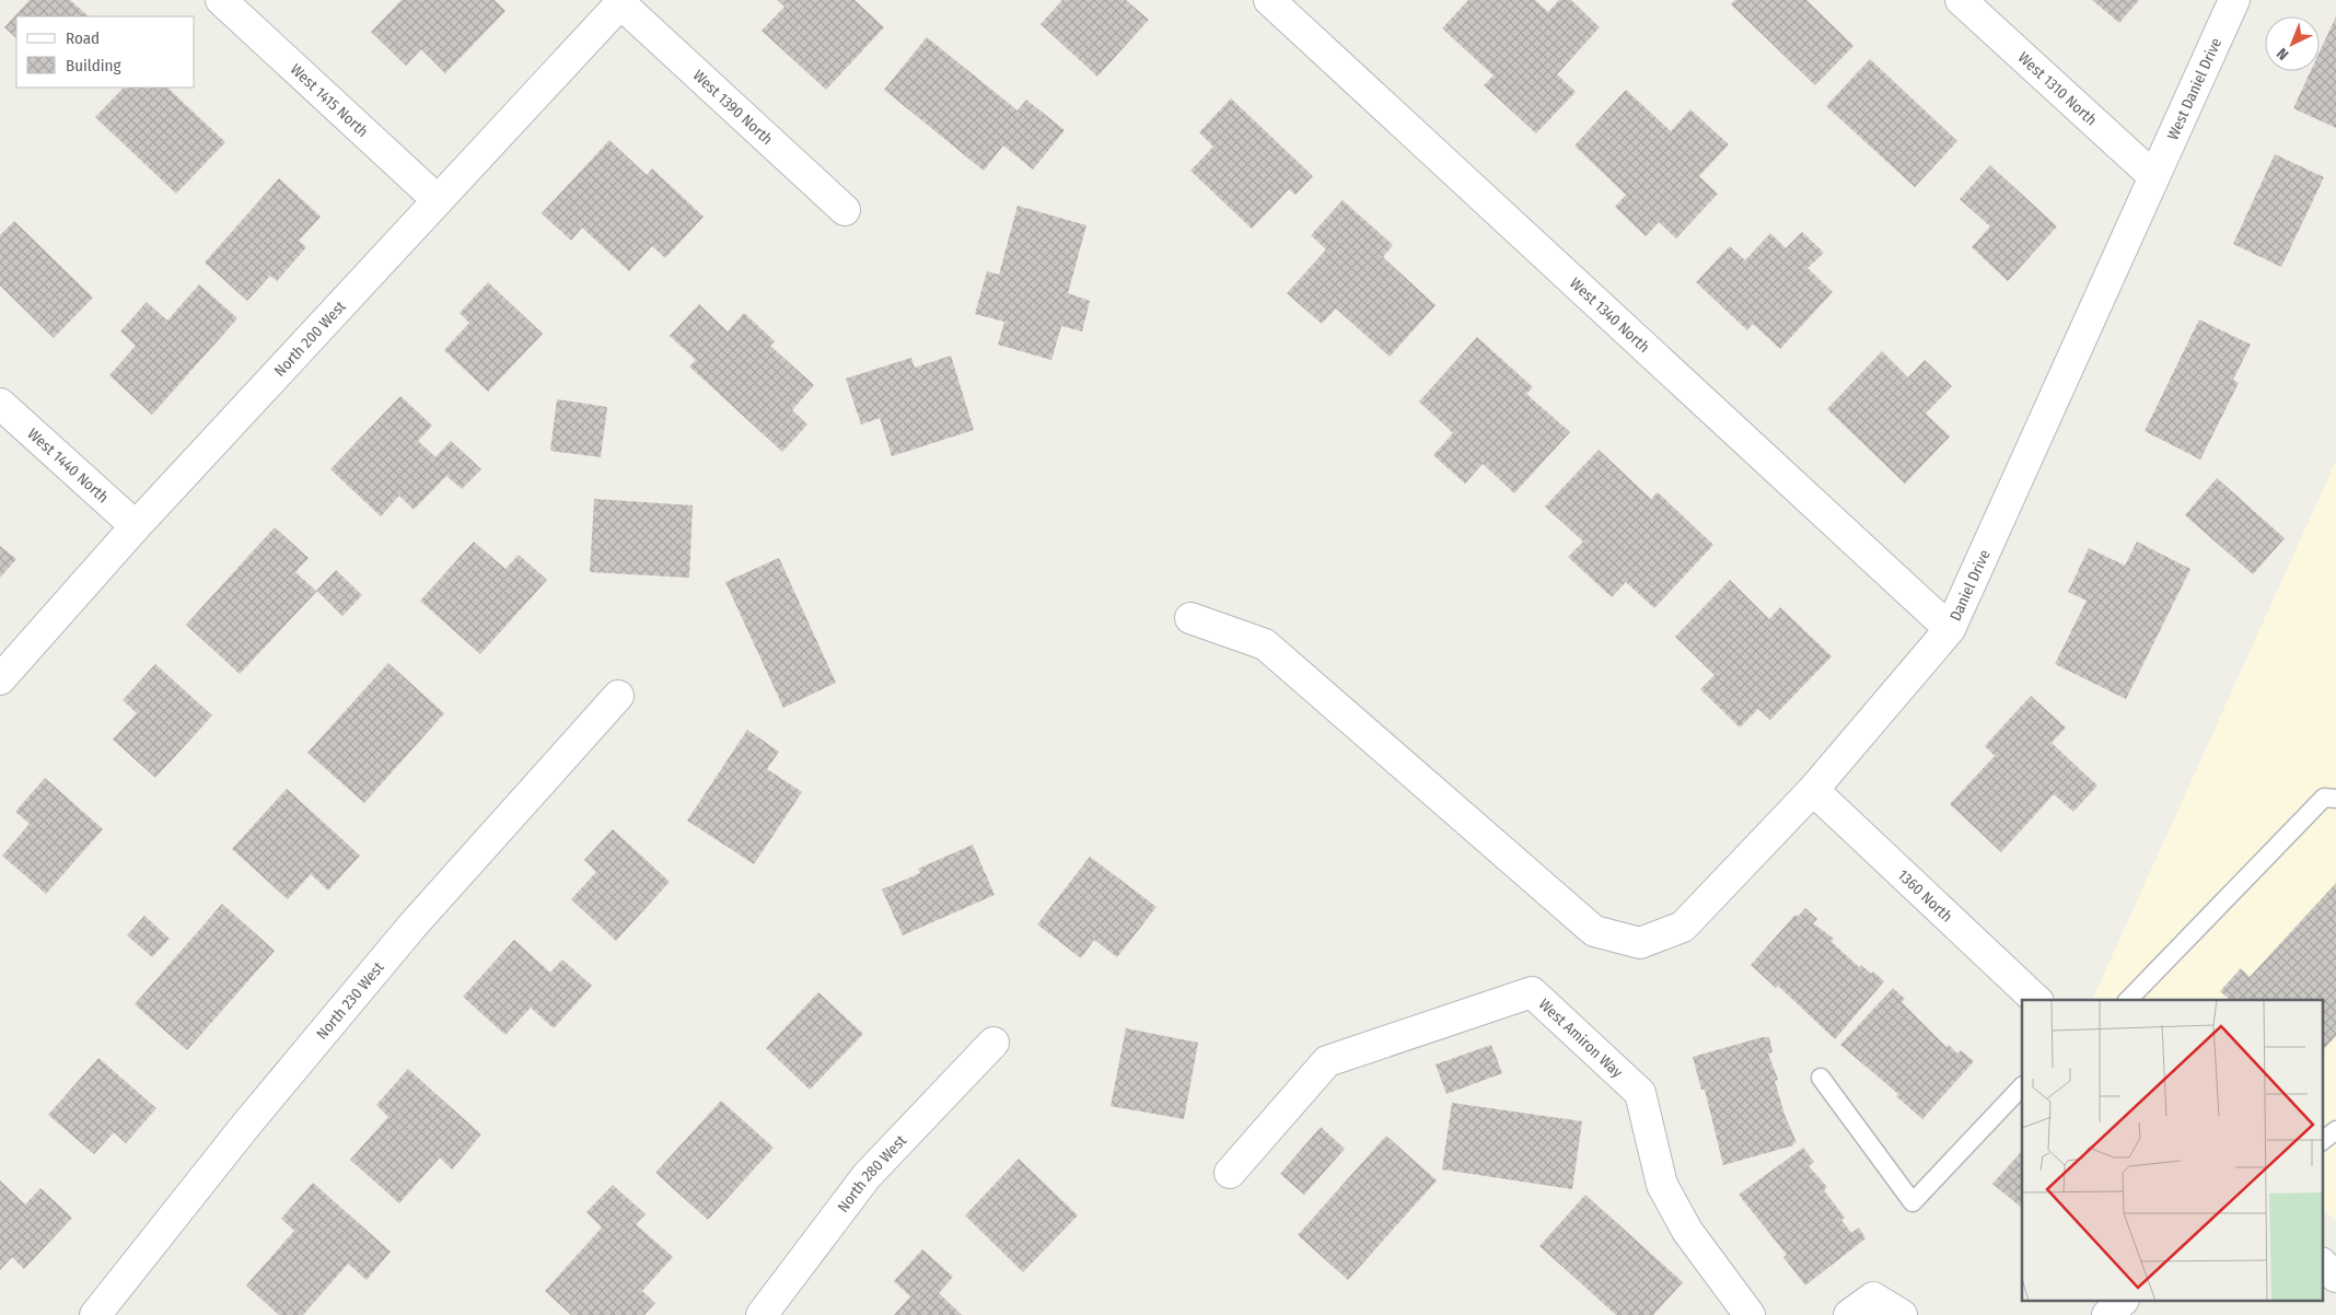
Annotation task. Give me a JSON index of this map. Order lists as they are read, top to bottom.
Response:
{
  "streets": {
    "street": [
      "West 1310 North",
      "West Daniel Drive",
      "West 1415 North",
      "West 1390 North",
      "West 1340 North",
      "North 200 West",
      "West 1440 North",
      "Daniel Drive",
      "1360 North",
      "North 230 West",
      "West Amiron Way",
      "North 280 West"
    ]
  },
  "crossings": [
    ["West 1310 North", "West Daniel Drive"],
    ["West 1310 North", "Daniel Drive"],
    ["West Daniel Drive", "Daniel Drive"],
    ["West 1415 North", "North 200 West"],
    ["West 1390 North", "North 200 West"],
    ["West 1340 North", "Daniel Drive"],
    ["North 200 West", "West 1440 North"],
    ["Daniel Drive", "1360 North"]
  ],
  "legend": ["Road", "Building"],
  "north": "bottom left"
}
